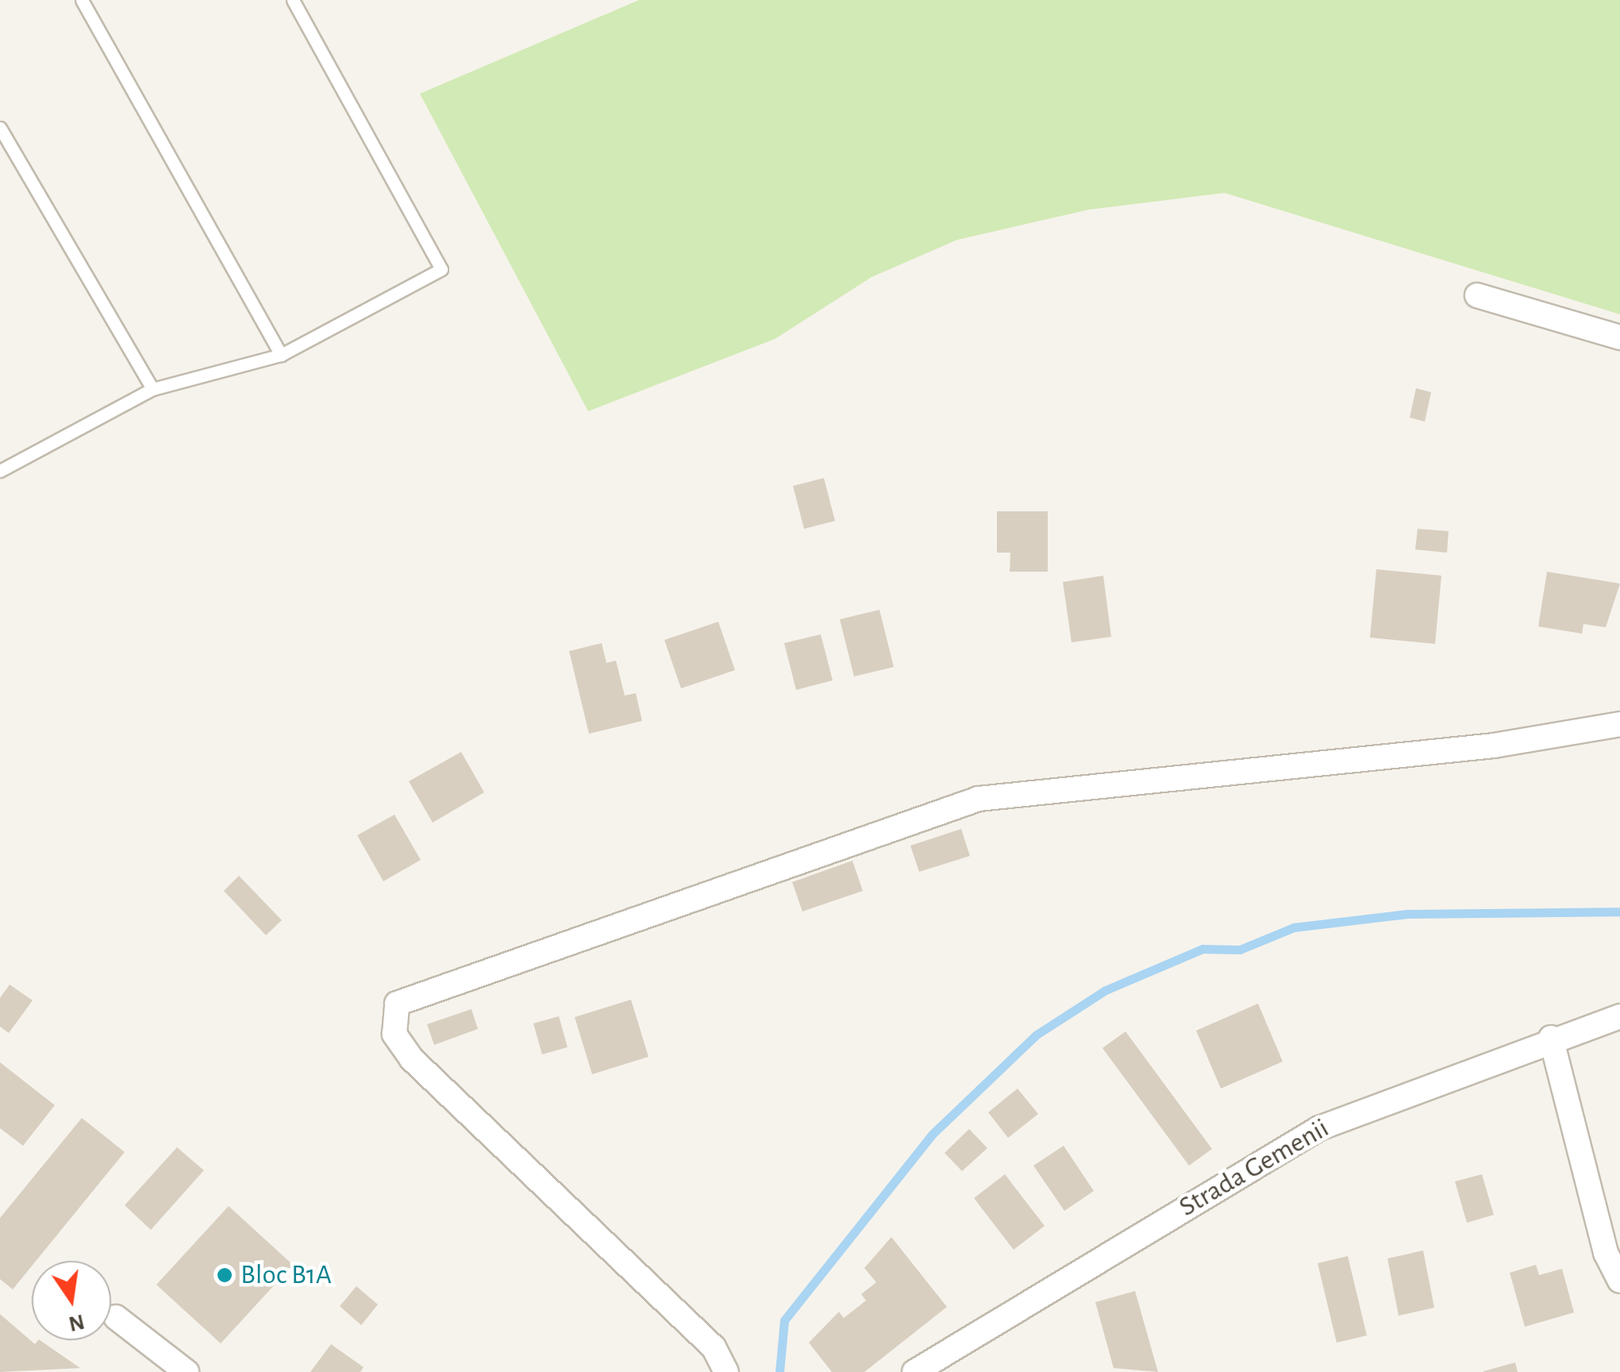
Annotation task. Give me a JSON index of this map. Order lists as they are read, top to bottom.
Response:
{
  "streets": {
    "street": ["Strada Gemenii"]
  },
  "places": ["Bloc B1A"],
  "north": "bottom"
}
